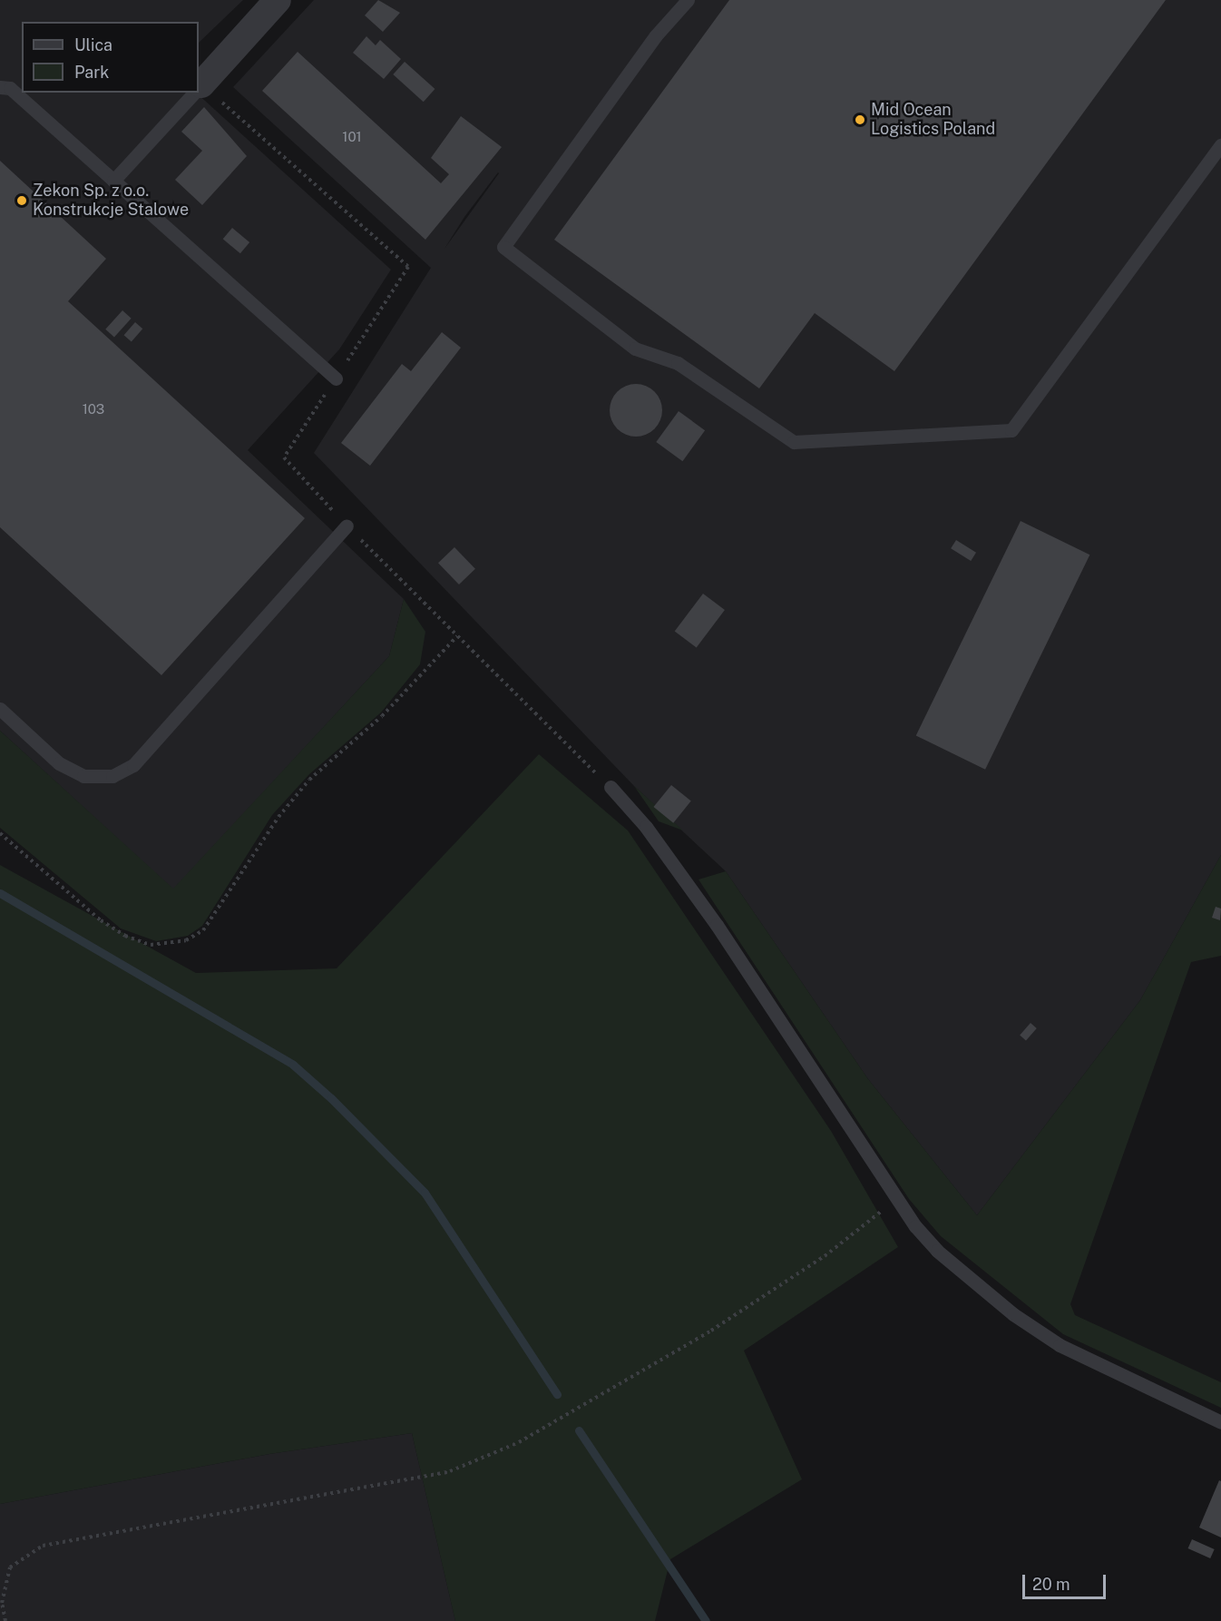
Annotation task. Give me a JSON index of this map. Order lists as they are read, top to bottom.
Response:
{
  "places": ["Mid Ocean Logistics Poland", "Zekon Sp. z o.o. Konstrukcje Stalowe"],
  "house_numbers": ["101", "103"],
  "legend": ["Ulica", "Park"],
  "scale_bar": "20 m"
}
